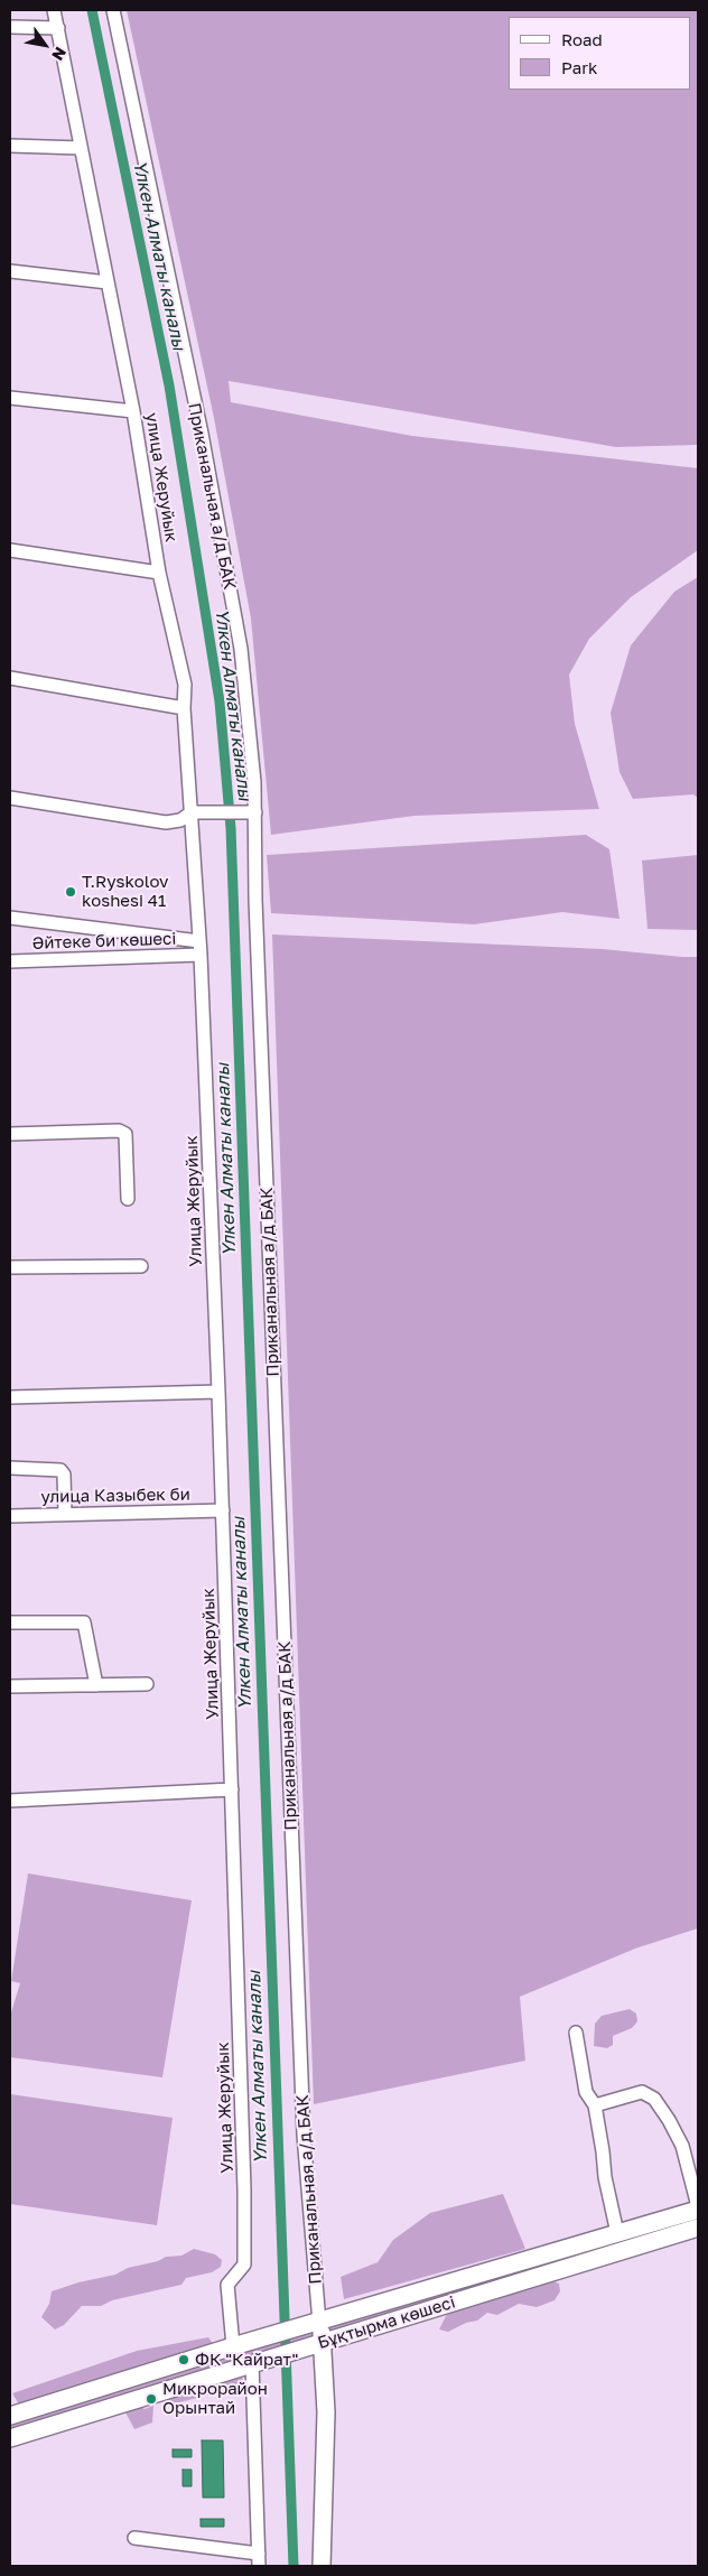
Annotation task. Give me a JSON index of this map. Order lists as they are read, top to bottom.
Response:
{
  "streets": {
    "main road": ["Приканальная а/д БАК", "Бұқтырма көшесі"],
    "street": [
      "улица Жеруйык",
      "Әйтеке би көшесі",
      "Улица Жеруйык",
      "улица Казыбек би"
    ]
  },
  "crossings": [
    ["улица Жеруйык", "Әйтеке би көшесі"],
    ["улица Жеруйык", "Улица Жеруйык"],
    ["Приканальная а/д БАК", "Бұқтырма көшесі"],
    ["Әйтеке би көшесі", "Улица Жеруйык"],
    ["Улица Жеруйык", "улица Казыбек би"],
    ["Улица Жеруйык", "Бұқтырма көшесі"]
  ],
  "water": ["Үлкен Алматы каналы"],
  "places": ["T.Ryskolov koshesi 41", "ФК \"Кайрат\"", "Микрорайон Орынтай"],
  "legend": ["Road", "Park"],
  "north": "bottom right"
}
